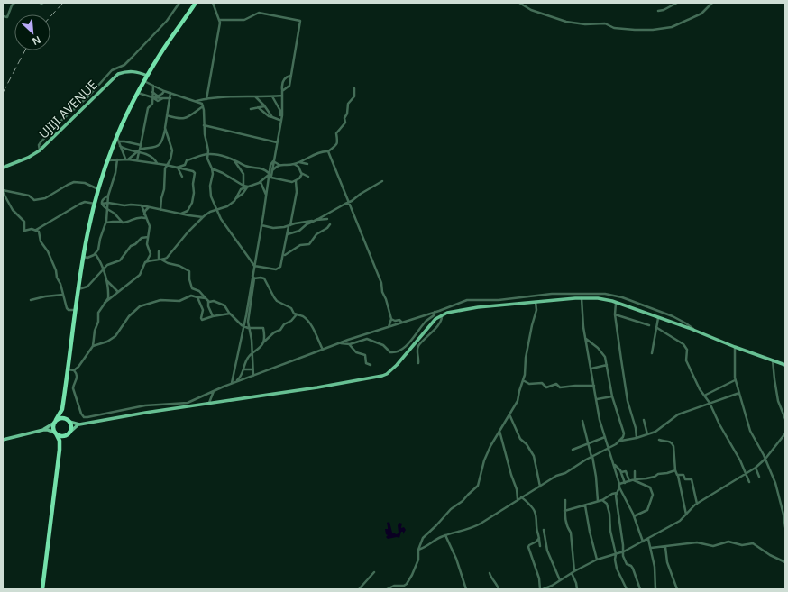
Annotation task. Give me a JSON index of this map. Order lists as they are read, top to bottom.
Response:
{
  "streets": {
    "main road": ["UJIJI AVENUE"]
  },
  "north": "bottom right"
}
